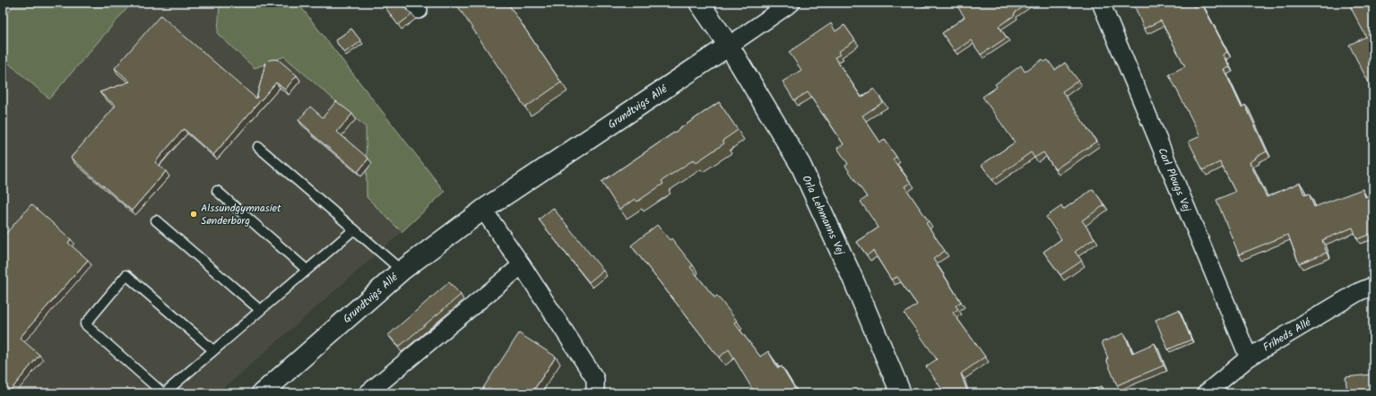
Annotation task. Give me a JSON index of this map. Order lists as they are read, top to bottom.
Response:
{
  "streets": {
    "street": [
      "Grundtvigs Allé",
      "Carl Plougs Vej",
      "Orla Lehmanns Vej",
      "Friheds Allé"
    ]
  },
  "crossings": [
    ["Grundtvigs Allé", "Orla Lehmanns Vej"],
    ["Carl Plougs Vej", "Friheds Allé"]
  ],
  "places": ["Alssundgymnasiet Sønderborg"]
}
